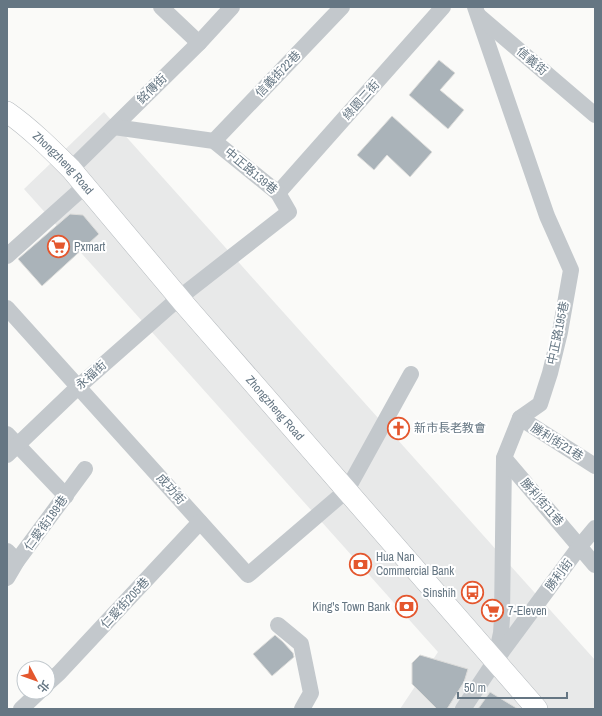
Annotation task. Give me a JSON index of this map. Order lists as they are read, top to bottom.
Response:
{
  "streets": {
    "main road": ["Zhongzheng Road"],
    "street": [
      "信義街",
      "信義街22巷",
      "銘傳街",
      "綠園二街",
      "中正路139巷",
      "中正路195巷",
      "永福街",
      "勝利街21巷",
      "成功街",
      "勝利街11巷",
      "仁愛街189巷",
      "勝利街",
      "仁愛街205巷"
    ]
  },
  "crossings": [
    ["信義街", "中正路195巷"],
    ["信義街22巷", "中正路139巷"],
    ["銘傳街", "Zhongzheng Road"],
    ["銘傳街", "中正路139巷"],
    ["綠園二街", "中正路139巷"],
    ["Zhongzheng Road", "中正路139巷"],
    ["Zhongzheng Road", "永福街"],
    ["Zhongzheng Road", "成功街"],
    ["Zhongzheng Road", "勝利街"],
    ["中正路139巷", "永福街"],
    ["中正路195巷", "勝利街21巷"],
    ["永福街", "成功街"],
    ["成功街", "仁愛街205巷"],
    ["勝利街11巷", "勝利街"]
  ],
  "places": {
    "supermarket": ["Pxmart", "7-Eleven"],
    "church": ["新市長老教會"],
    "bank": ["Hua Nan Commercial Bank", "King's Town Bank"],
    "bus stop": ["Sinshih"]
  },
  "scale_bar": "50 m",
  "north": "bottom right"
}
